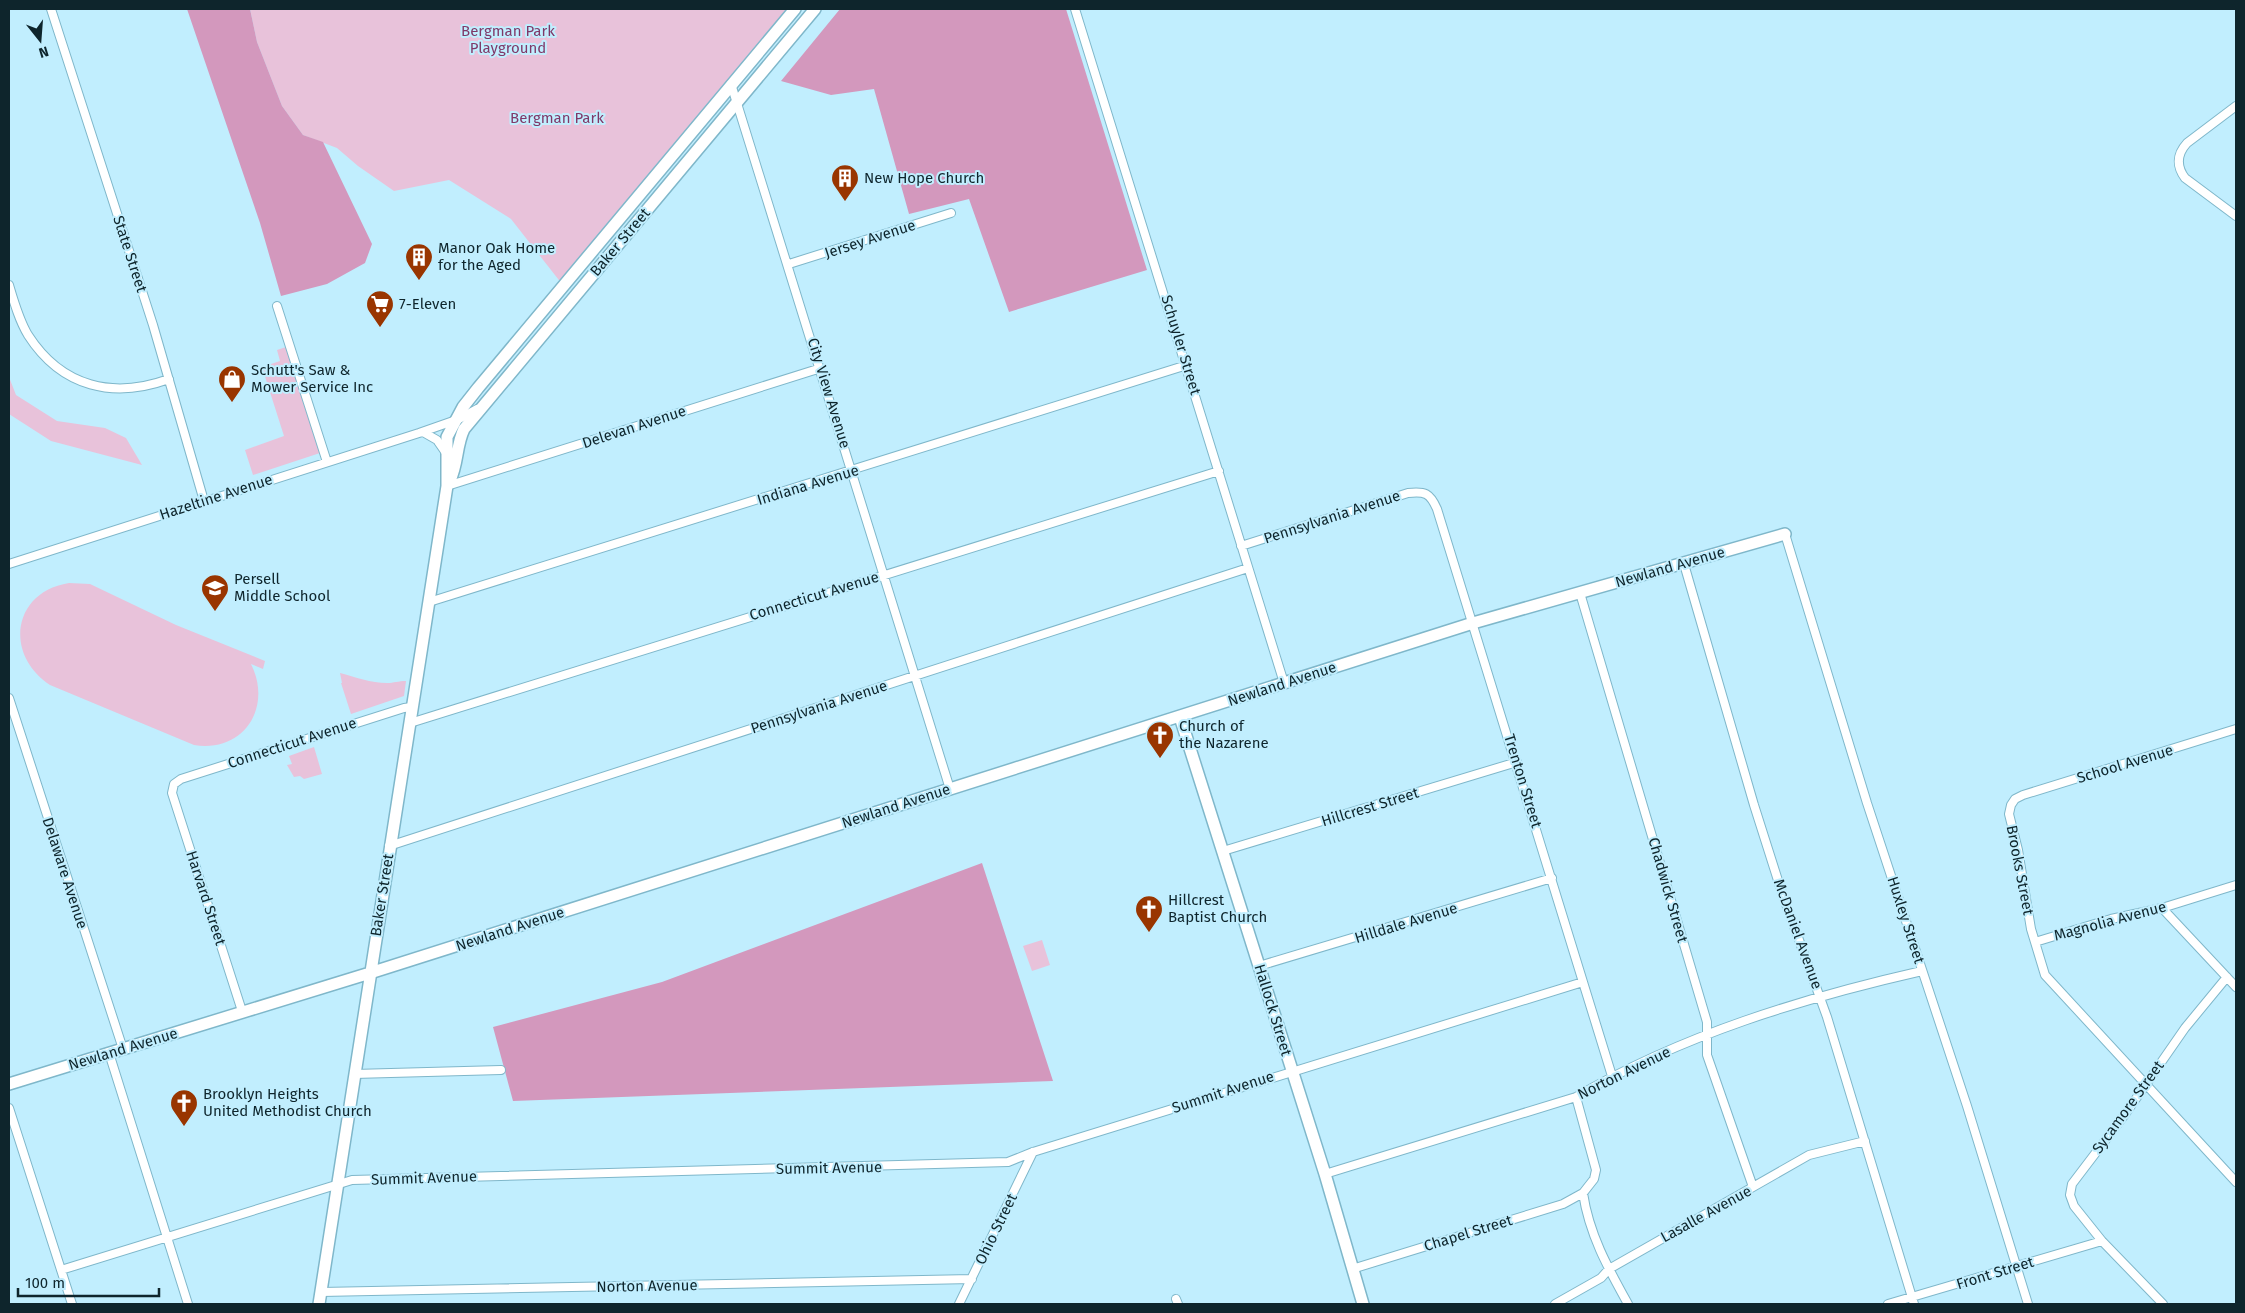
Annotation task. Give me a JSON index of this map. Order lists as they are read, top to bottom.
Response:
{
  "streets": {
    "street": [
      "Jersey Avenue",
      "Baker Street",
      "State Street",
      "Schuyler Street",
      "City View Avenue",
      "Delevan Avenue",
      "Indiana Avenue",
      "Hazeltine Avenue",
      "Pennsylvania Avenue",
      "Newland Avenue",
      "Connecticut Avenue",
      "School Avenue",
      "Trenton Street",
      "Hillcrest Street",
      "Brooks Street",
      "Delaware Avenue",
      "Chadwick Street",
      "Harvard Street",
      "Huxley Street",
      "Magnolia Avenue",
      "Hilldale Avenue",
      "McDaniel Avenue",
      "Hallock Street",
      "Norton Avenue",
      "Summit Avenue",
      "Sycamore Street",
      "Lasalle Avenue",
      "Ohio Street",
      "Chapel Street",
      "Front Street"
    ]
  },
  "crossings": [
    ["Jersey Avenue", "City View Avenue"],
    ["Baker Street", "City View Avenue"],
    ["Baker Street", "Delevan Avenue"],
    ["Baker Street", "Indiana Avenue"],
    ["Baker Street", "Hazeltine Avenue"],
    ["Baker Street", "Pennsylvania Avenue"],
    ["Baker Street", "Newland Avenue"],
    ["Baker Street", "Connecticut Avenue"],
    ["Baker Street", "Norton Avenue"],
    ["Baker Street", "Summit Avenue"],
    ["State Street", "Hazeltine Avenue"],
    ["Schuyler Street", "Indiana Avenue"],
    ["Schuyler Street", "Pennsylvania Avenue"],
    ["Schuyler Street", "Newland Avenue"],
    ["Schuyler Street", "Connecticut Avenue"],
    ["City View Avenue", "Delevan Avenue"],
    ["City View Avenue", "Indiana Avenue"],
    ["City View Avenue", "Pennsylvania Avenue"],
    ["City View Avenue", "Newland Avenue"],
    ["City View Avenue", "Connecticut Avenue"],
    ["Pennsylvania Avenue", "Trenton Street"],
    ["Newland Avenue", "Trenton Street"],
    ["Newland Avenue", "Delaware Avenue"],
    ["Newland Avenue", "Chadwick Street"],
    ["Newland Avenue", "Harvard Street"],
    ["Newland Avenue", "Huxley Street"],
    ["Newland Avenue", "McDaniel Avenue"],
    ["Newland Avenue", "Hallock Street"],
    ["Connecticut Avenue", "Harvard Street"],
    ["School Avenue", "Brooks Street"],
    ["Trenton Street", "Hillcrest Street"],
    ["Trenton Street", "Hilldale Avenue"],
    ["Trenton Street", "Norton Avenue"],
    ["Trenton Street", "Summit Avenue"],
    ["Hillcrest Street", "Hallock Street"],
    ["Brooks Street", "Magnolia Avenue"],
    ["Chadwick Street", "Norton Avenue"],
    ["Chadwick Street", "Lasalle Avenue"],
    ["Huxley Street", "Norton Avenue"],
    ["Huxley Street", "Front Street"],
    ["Magnolia Avenue", "Sycamore Street"],
    ["Hilldale Avenue", "Hallock Street"],
    ["McDaniel Avenue", "Norton Avenue"],
    ["McDaniel Avenue", "Lasalle Avenue"],
    ["McDaniel Avenue", "Front Street"],
    ["Hallock Street", "Norton Avenue"],
    ["Hallock Street", "Summit Avenue"],
    ["Hallock Street", "Chapel Street"],
    ["Norton Avenue", "Ohio Street"],
    ["Summit Avenue", "Ohio Street"],
    ["Sycamore Street", "Front Street"]
  ],
  "parks": ["Bergman Park Playground", "Bergman Park"],
  "places": {
    "building": ["New Hope Church", "Manor Oak Home for the Aged"],
    "supermarket": ["7-Eleven"],
    "shop": ["Schutt's Saw & Mower Service Inc"],
    "school or university": ["Persell Middle School"],
    "church": ["Church of the Nazarene", "Hillcrest Baptist Church", "Brooklyn Heights United Methodist Church"]
  },
  "scale_bar": "100 m",
  "north": "bottom"
}
